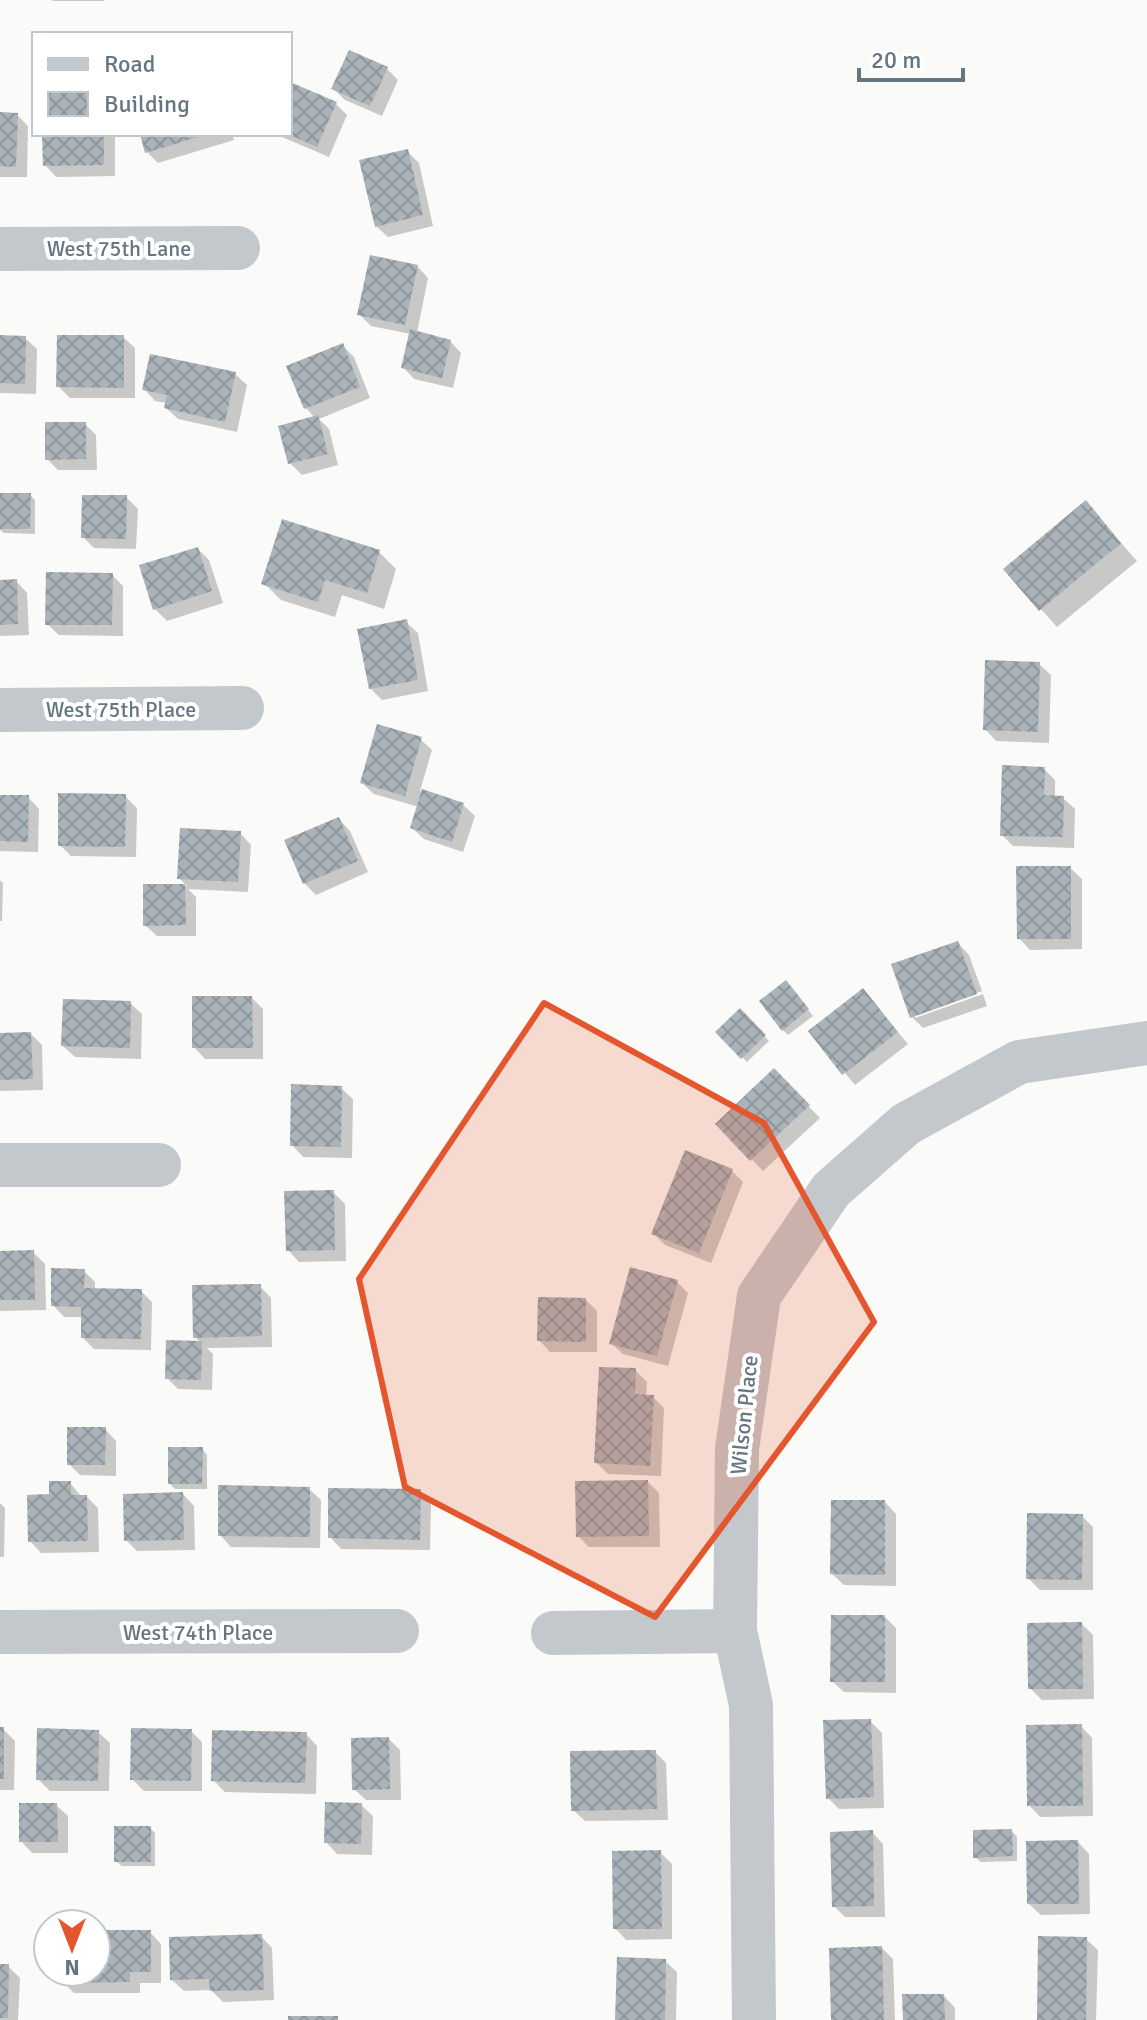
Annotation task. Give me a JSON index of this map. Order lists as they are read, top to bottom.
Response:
{
  "streets": {
    "street": [
      "West 75th Lane",
      "West 75th Place",
      "Wilson Place",
      "West 74th Place"
    ]
  },
  "legend": ["Road", "Building"],
  "scale_bar": "20 m",
  "north": "bottom"
}
